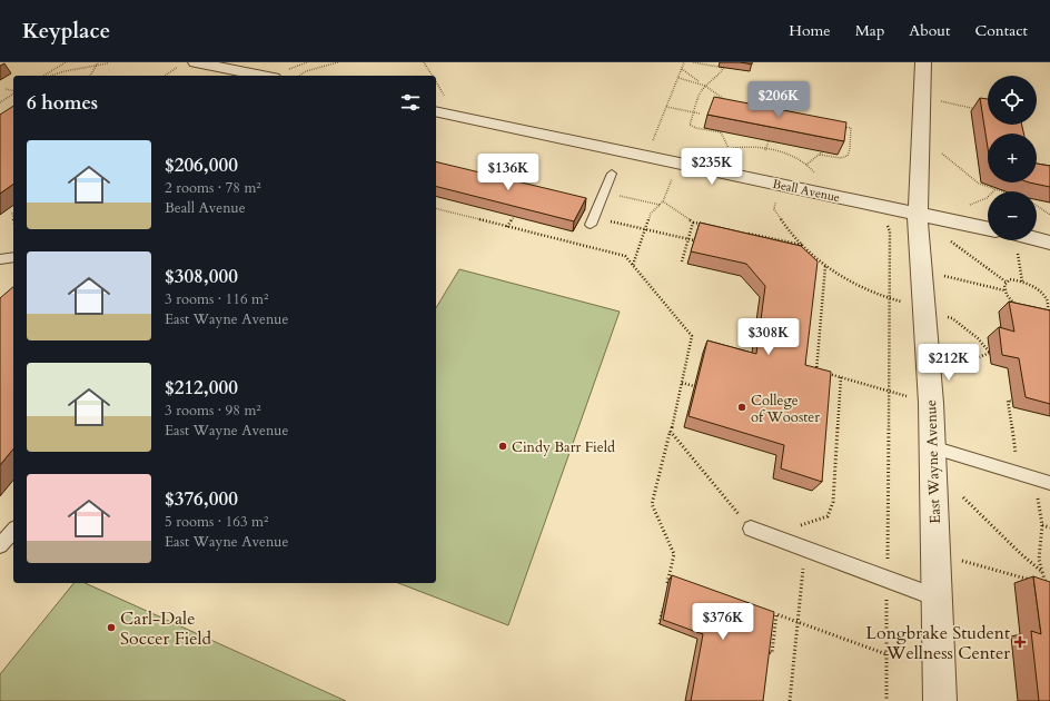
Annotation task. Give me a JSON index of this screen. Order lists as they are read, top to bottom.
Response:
{
  "streets": {
    "street": ["Beall Avenue", "East Wayne Avenue"]
  },
  "crossings": [
    ["Beall Avenue", "East Wayne Avenue"]
  ],
  "places": {
    "other": ["College of Wooster", "Cindy Barr Field", "Carl-Dale Soccer Field"],
    "health": ["Longbrake Student Wellness Center"]
  },
  "page": {
    "header": "Keyplace",
    "nav": [
      "Home",
      "Map",
      "About",
      "Contact"
    ],
    "map_buttons": ["+", "−"],
    "heading": "6 homes",
    "price": [
      "$206K",
      "$235K",
      "$136K",
      "$308K",
      "$212K",
      "$376K"
    ],
    "list": [
      {
        "name": "$206,000",
        "note": "2 rooms · 78 m² · Beall Avenue"
      },
      {
        "name": "$308,000",
        "note": "3 rooms · 116 m² · East Wayne Avenue"
      },
      {
        "name": "$212,000",
        "note": "3 rooms · 98 m² · East Wayne Avenue"
      },
      {
        "name": "$376,000",
        "note": "5 rooms · 163 m² · East Wayne Avenue"
      }
    ]
  }
}
